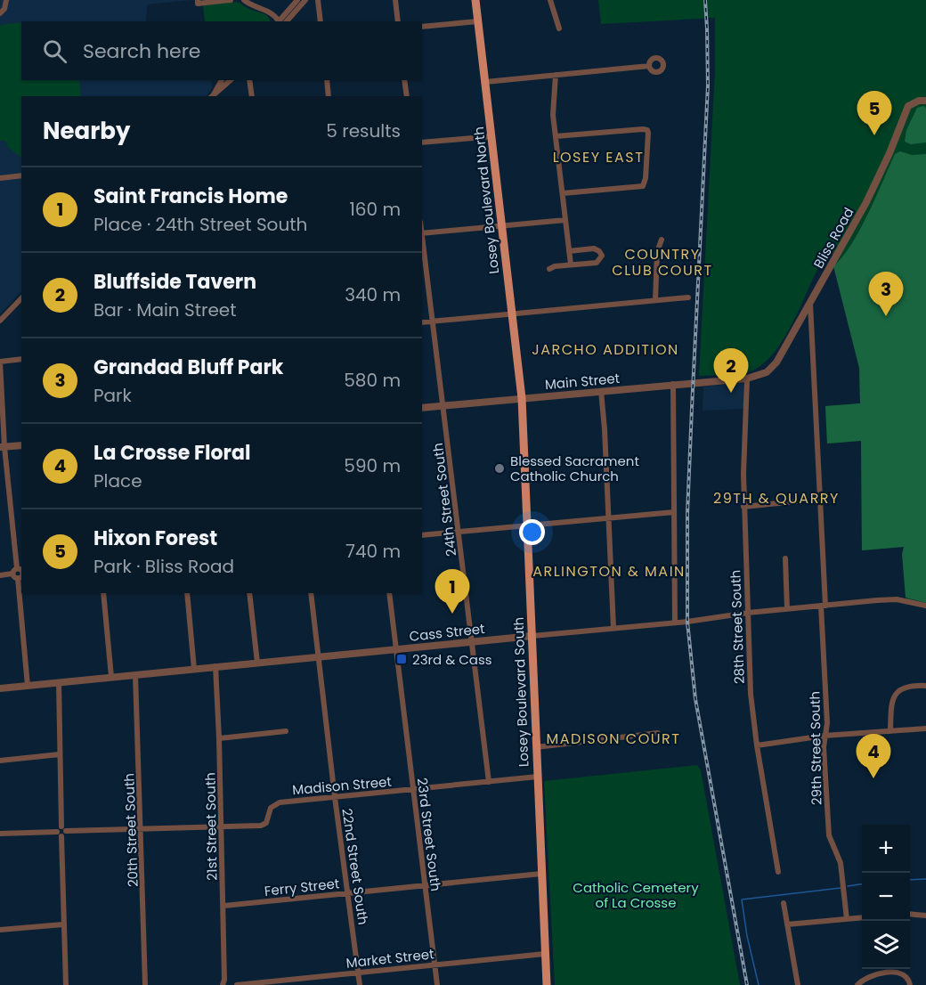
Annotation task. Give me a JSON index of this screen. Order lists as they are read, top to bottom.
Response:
{
  "streets": {
    "main road": ["Losey Boulevard North", "Losey Boulevard South"],
    "street": [
      "Bliss Road",
      "Main Street",
      "24th Street South",
      "28th Street South",
      "Cass Street",
      "29th Street South",
      "Madison Street",
      "21st Street South",
      "20th Street South",
      "23rd Street South",
      "22nd Street South",
      "Ferry Street",
      "Market Street"
    ]
  },
  "crossings": [
    ["Losey Boulevard North", "Main Street"],
    ["Losey Boulevard North", "Losey Boulevard South"],
    ["Bliss Road", "Main Street"],
    ["Bliss Road", "28th Street South"],
    ["Bliss Road", "29th Street South"],
    ["Main Street", "24th Street South"],
    ["Main Street", "28th Street South"],
    ["Main Street", "Losey Boulevard South"],
    ["24th Street South", "Cass Street"],
    ["24th Street South", "Madison Street"],
    ["28th Street South", "Cass Street"],
    ["Cass Street", "Losey Boulevard South"],
    ["Cass Street", "29th Street South"],
    ["Cass Street", "21st Street South"],
    ["Cass Street", "20th Street South"],
    ["Cass Street", "23rd Street South"],
    ["Cass Street", "22nd Street South"],
    ["Losey Boulevard South", "Madison Street"],
    ["Losey Boulevard South", "Ferry Street"],
    ["Losey Boulevard South", "Market Street"],
    ["Madison Street", "21st Street South"],
    ["Madison Street", "20th Street South"],
    ["Madison Street", "23rd Street South"],
    ["Madison Street", "22nd Street South"],
    ["21st Street South", "Ferry Street"],
    ["23rd Street South", "Ferry Street"],
    ["23rd Street South", "Market Street"],
    ["22nd Street South", "Ferry Street"],
    ["22nd Street South", "Market Street"]
  ],
  "districts": [
    "LOSEY EAST",
    "COUNTRY CLUB COURT",
    "JARCHO ADDITION",
    "29TH & QUARRY",
    "ARLINGTON & MAIN",
    "MADISON COURT"
  ],
  "parks": ["Catholic Cemetery of La Crosse"],
  "places": {
    "other": ["Blessed Sacrament Catholic Church"],
    "transit": ["23rd & Cass"]
  },
  "page": {
    "search": "Search here",
    "pins": [
      "5",
      "3",
      "2",
      "1",
      "4"
    ],
    "heading": ["Nearby", "5 results"],
    "list": [
      {
        "mark": "1",
        "name": "Saint Francis Home",
        "note": "Place · 24th Street South",
        "value": "160 m"
      },
      {
        "mark": "2",
        "name": "Bluffside Tavern",
        "note": "Bar · Main Street",
        "value": "340 m"
      },
      {
        "mark": "3",
        "name": "Grandad Bluff Park",
        "note": "Park",
        "value": "580 m"
      },
      {
        "mark": "4",
        "name": "La Crosse Floral",
        "note": "Place",
        "value": "590 m"
      },
      {
        "mark": "5",
        "name": "Hixon Forest",
        "note": "Park · Bliss Road",
        "value": "740 m"
      }
    ],
    "map_buttons": ["+", "−"]
  }
}
